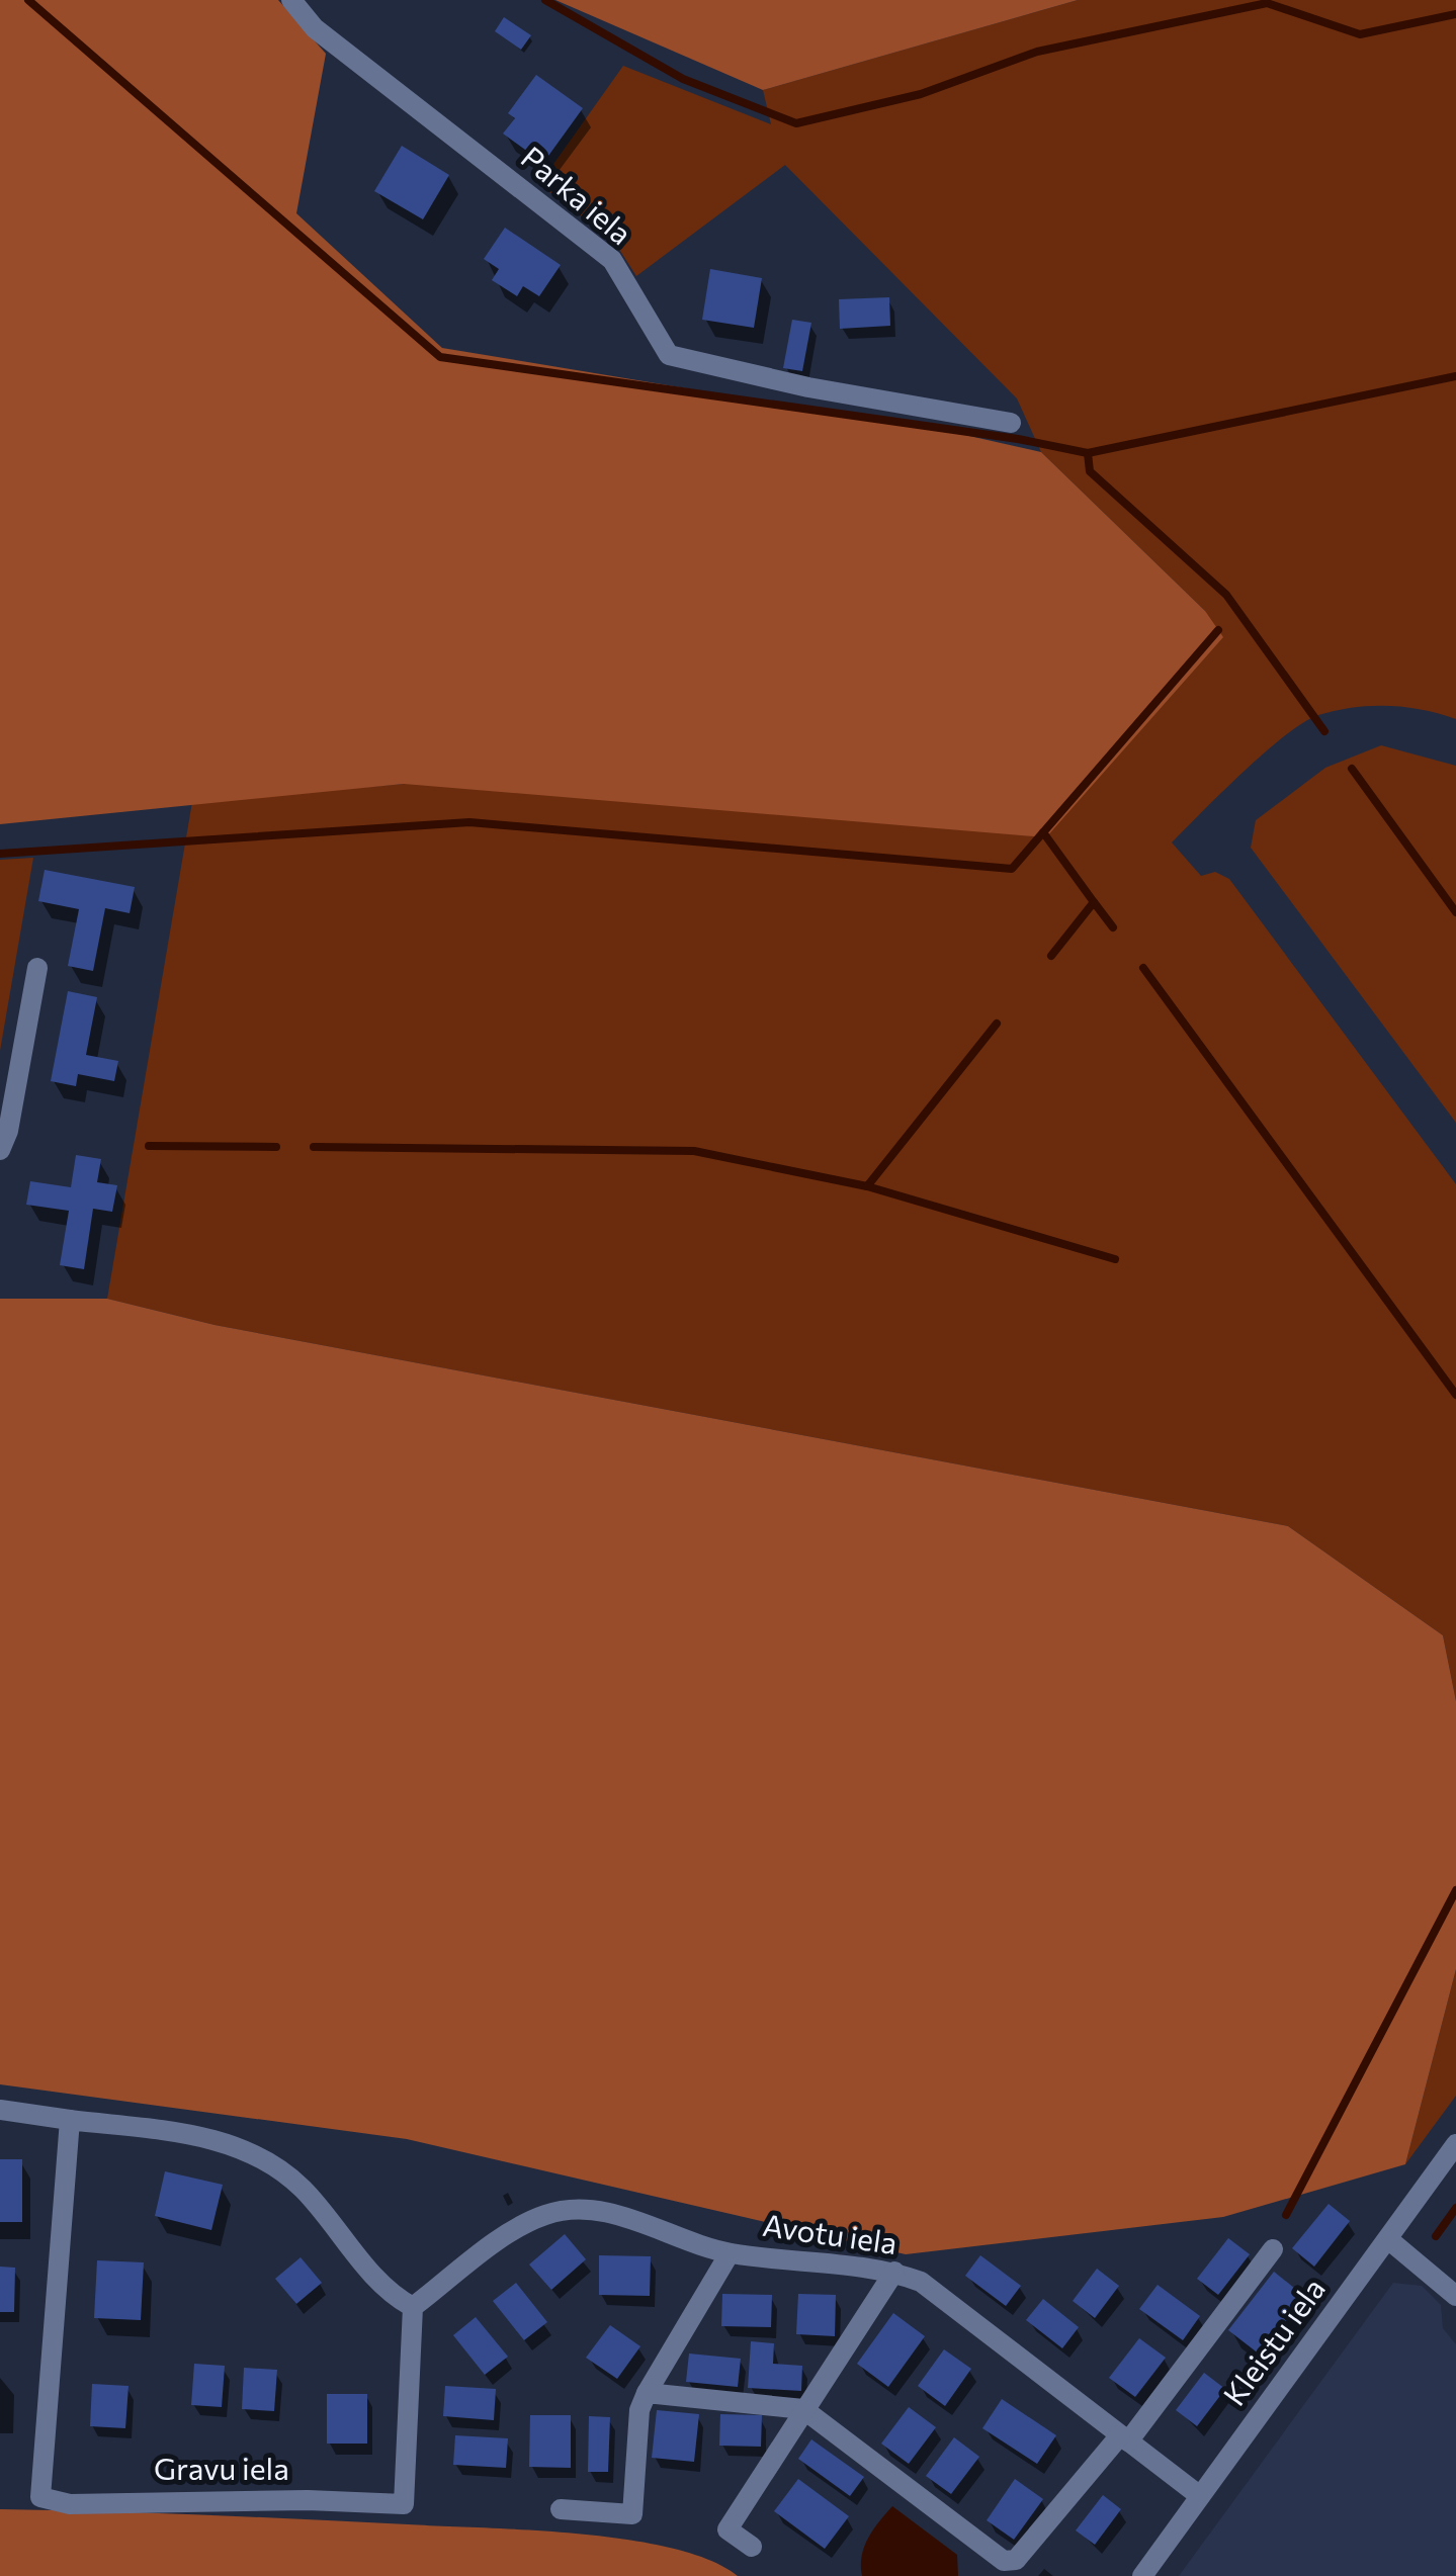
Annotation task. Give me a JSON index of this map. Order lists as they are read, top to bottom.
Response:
{
  "streets": {
    "street": [
      "Parka iela",
      "Avotu iela",
      "Kleistu iela",
      "Gravu iela"
    ]
  },
  "crossings": [
    ["Avotu iela", "Kleistu iela"],
    ["Avotu iela", "Gravu iela"]
  ]
}
